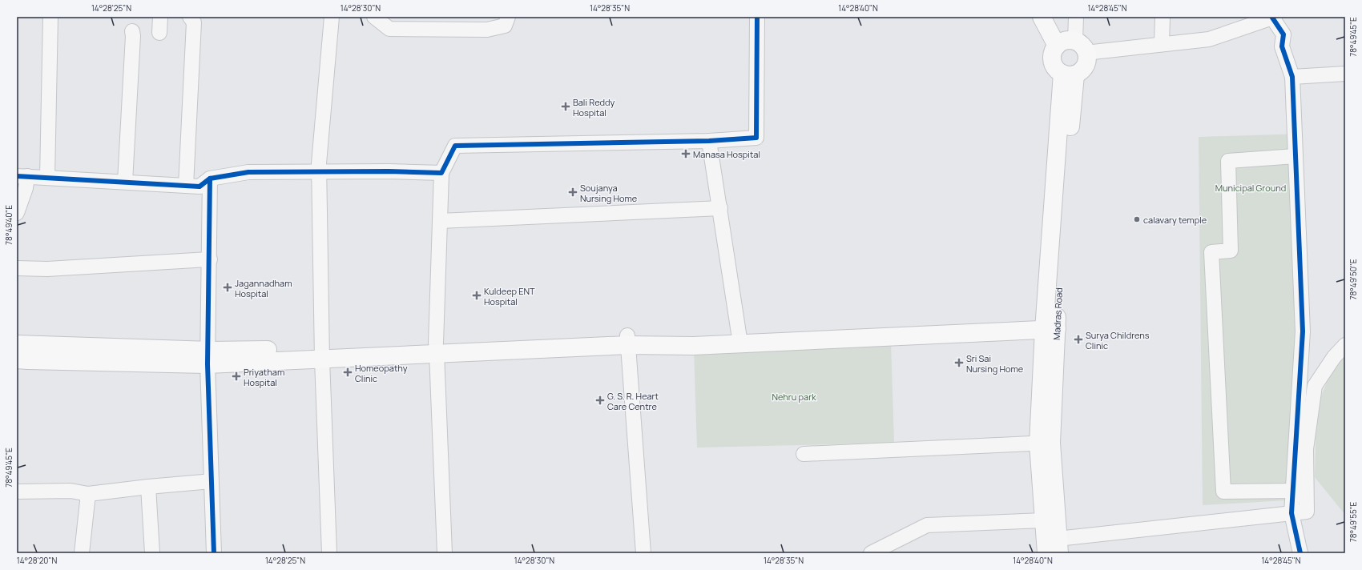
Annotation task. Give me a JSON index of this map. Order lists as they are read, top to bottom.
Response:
{
  "streets": {
    "main road": ["Madras Road"]
  },
  "parks": ["Municipal Ground", "Nehru park"],
  "places": {
    "health": [
      "Bali Reddy Hospital",
      "Manasa Hospital",
      "Soujanya Nursing Home",
      "Jagannadham Hospital",
      "Kuldeep ENT Hospital",
      "Surya Childrens Clinic",
      "Sri Sai Nursing Home",
      "Homeopathy Clinic",
      "Priyatham Hospital",
      "G. S. R. Heart Care Centre"
    ],
    "other": ["calavary temple"]
  },
  "coordinates": [
    "14°28'25\"N",
    "14°28'30\"N",
    "14°28'35\"N",
    "14°28'40\"N",
    "14°28'45\"N",
    "78°49'45\"E",
    "78°49'40\"E",
    "78°49'50\"E",
    "78°49'55\"E",
    "14°28'20\"N"
  ]
}
